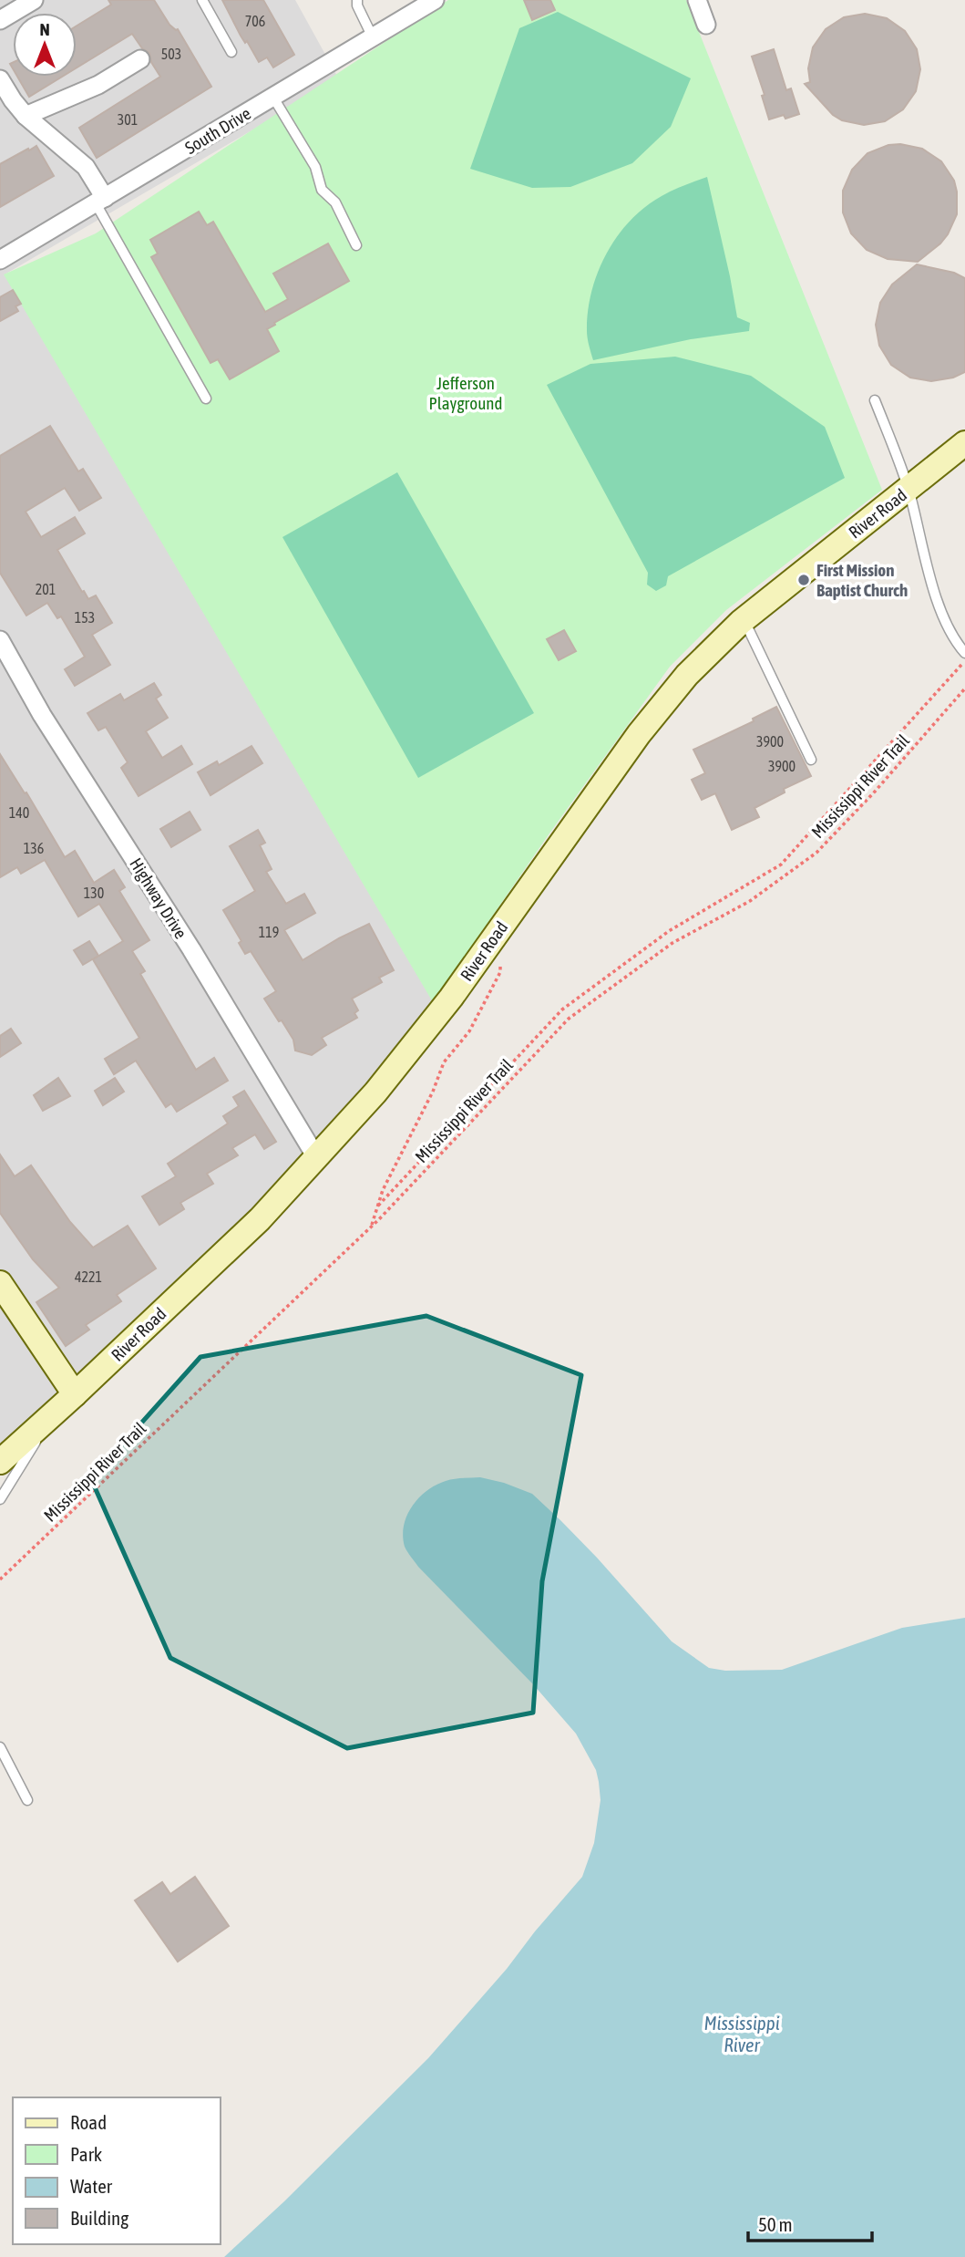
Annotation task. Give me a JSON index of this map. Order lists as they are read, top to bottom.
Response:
{
  "streets": {
    "main road": ["River Road"],
    "street": ["South Drive", "Highway Drive"],
    "path": ["Mississippi River Trail"]
  },
  "crossings": [
    ["River Road", "Highway Drive"]
  ],
  "water": ["Mississippi River"],
  "parks": ["Jefferson Playground"],
  "places": ["First Mission Baptist Church"],
  "house_numbers": [
    "706",
    "503",
    "301",
    "201",
    "153",
    "3900",
    "3900",
    "140",
    "136",
    "130",
    "119",
    "4221"
  ],
  "legend": [
    "Road",
    "Park",
    "Water",
    "Building"
  ],
  "scale_bar": "50 m",
  "north": "top"
}
